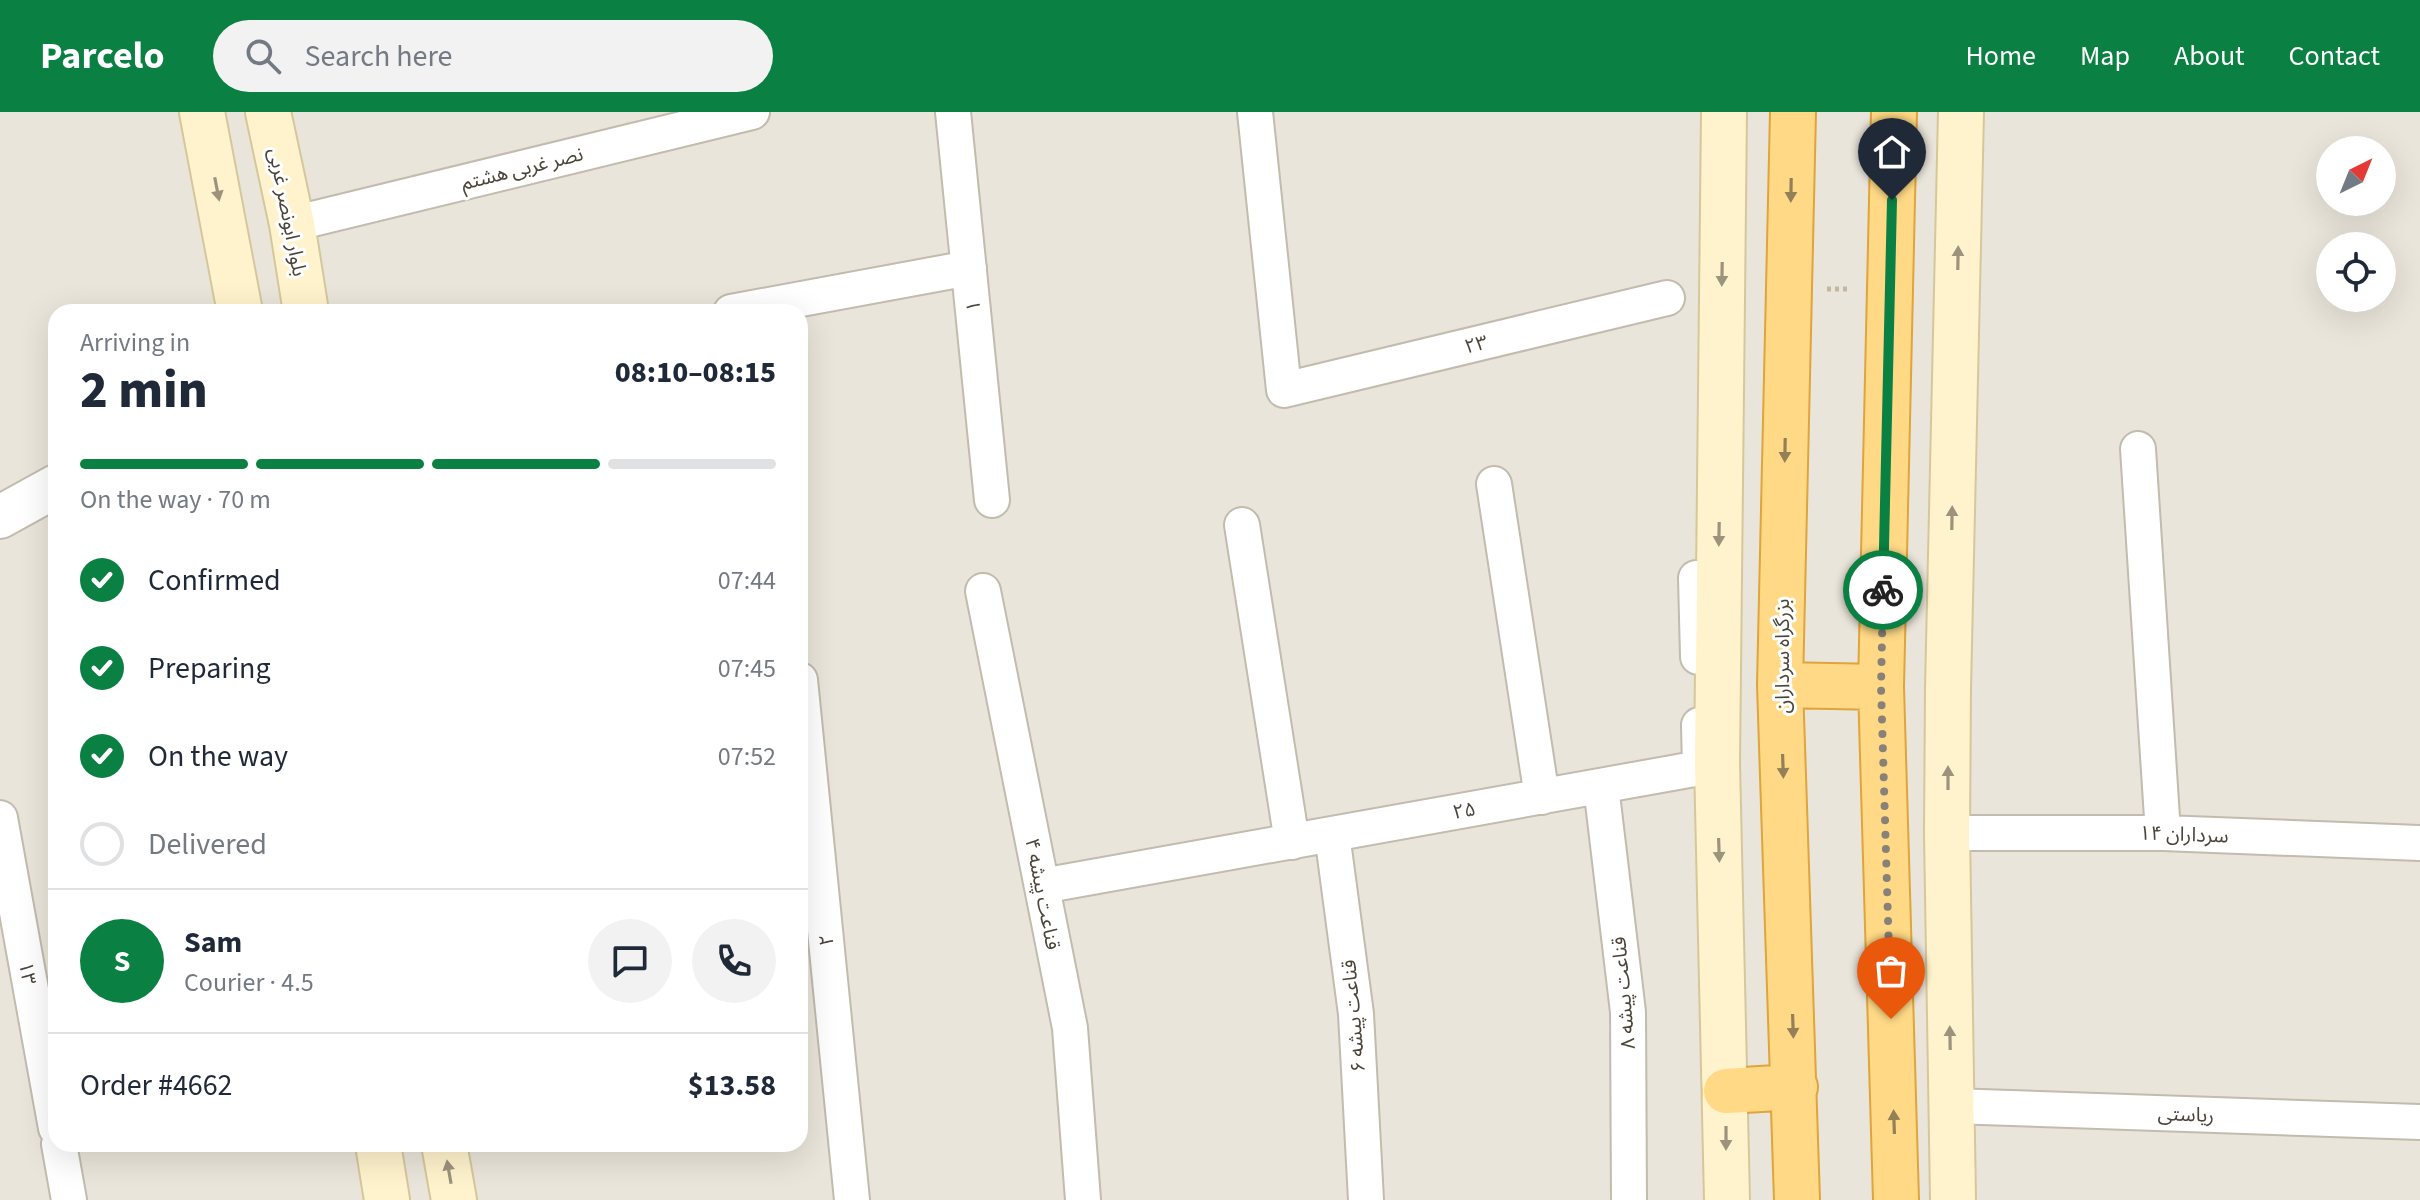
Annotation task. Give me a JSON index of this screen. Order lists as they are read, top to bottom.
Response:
{
  "streets": {
    "highway": ["بزرگراه سرداران"],
    "main road": ["بلوار ابونصر غربی"],
    "street": [
      "نصر غربی هشتم",
      "۱",
      "۲۳",
      "۲۵",
      "۱۴ سرداران",
      "قناعت پیشه ۴",
      "۲",
      "۱۳",
      "قناعت پیشه ۸",
      "قناعت پیشه ۶",
      "ریاستی"
    ]
  },
  "crossings": [
    ["نصر غربی هشتم", "بلوار ابونصر غربی"],
    ["۲۵", "قناعت پیشه ۴"],
    ["۲۵", "قناعت پیشه ۸"],
    ["۲۵", "قناعت پیشه ۶"]
  ],
  "north": "top right",
  "page": {
    "header": "Parcelo",
    "search": "Search here",
    "nav": [
      "Home",
      "Map",
      "About",
      "Contact"
    ],
    "heading": ["2 min", "Arriving in", "08:10–08:15"],
    "panel": [
      "Sam",
      "Courier · 4.5",
      "Order #4662",
      "$13.58"
    ],
    "bar": "On the way · 70 m",
    "list": [
      ["Confirmed", "07:44"],
      ["Preparing", "07:45"],
      ["On the way", "07:52"],
      "Delivered"
    ],
    "round": "S"
  }
}
